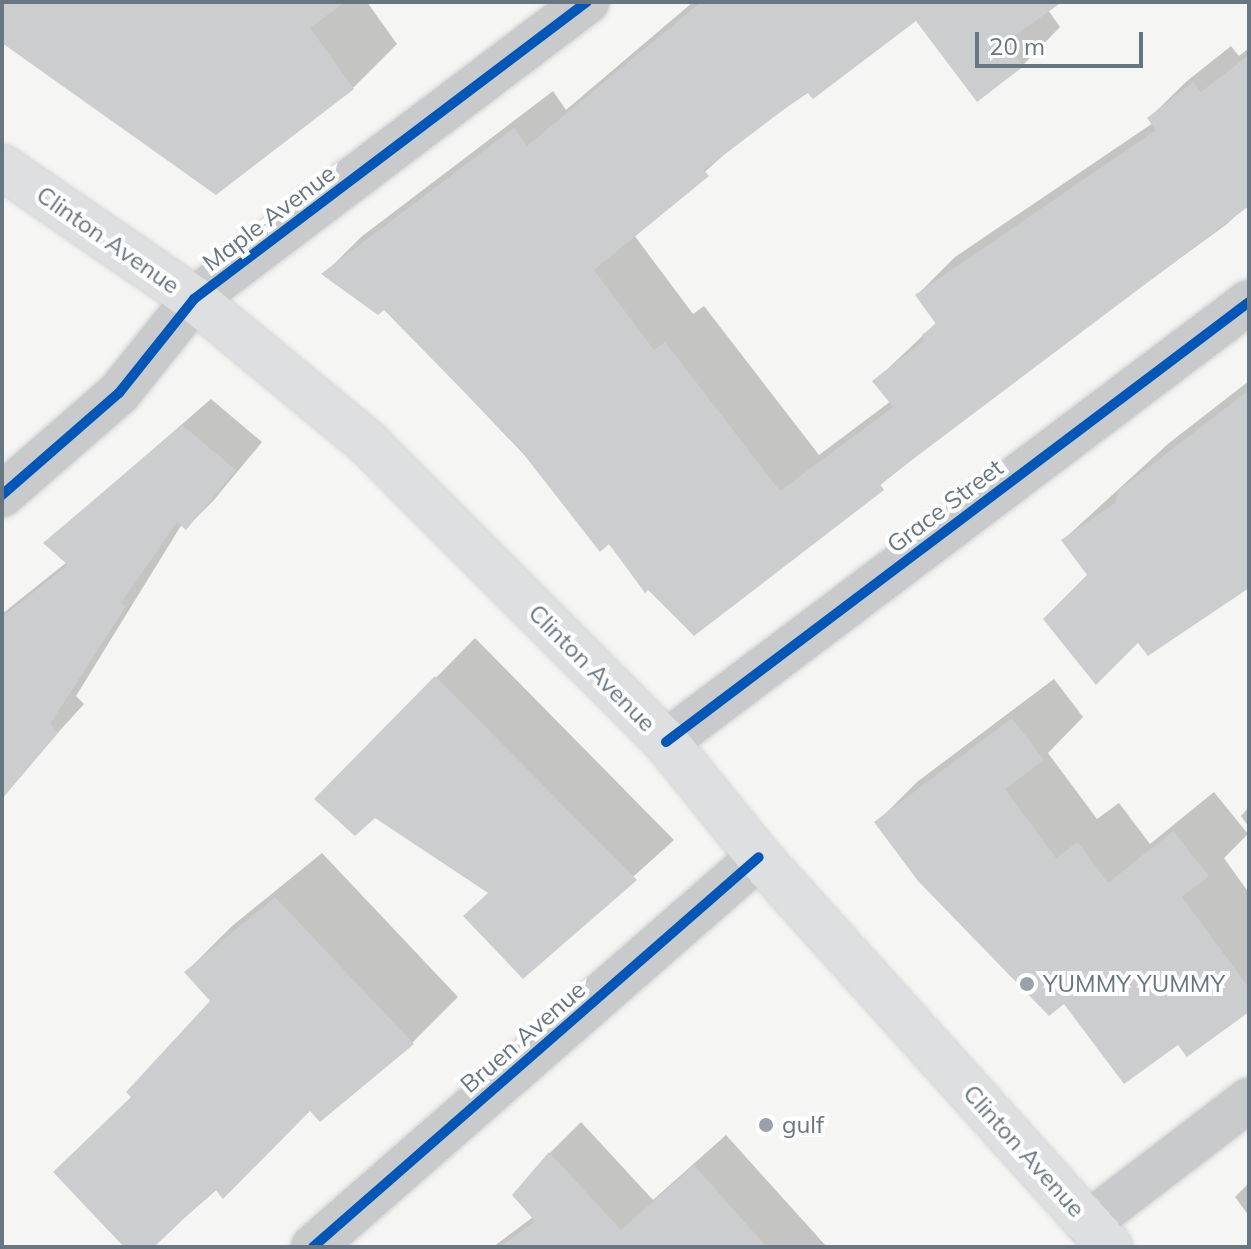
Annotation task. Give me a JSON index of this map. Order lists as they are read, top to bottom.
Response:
{
  "streets": {
    "main road": ["Clinton Avenue"],
    "street": ["Maple Avenue", "Grace Street", "Bruen Avenue"]
  },
  "crossings": [
    ["Maple Avenue", "Clinton Avenue"],
    ["Clinton Avenue", "Grace Street"],
    ["Clinton Avenue", "Bruen Avenue"]
  ],
  "places": ["YUMMY YUMMY", "gulf"],
  "scale_bar": "20 m"
}
